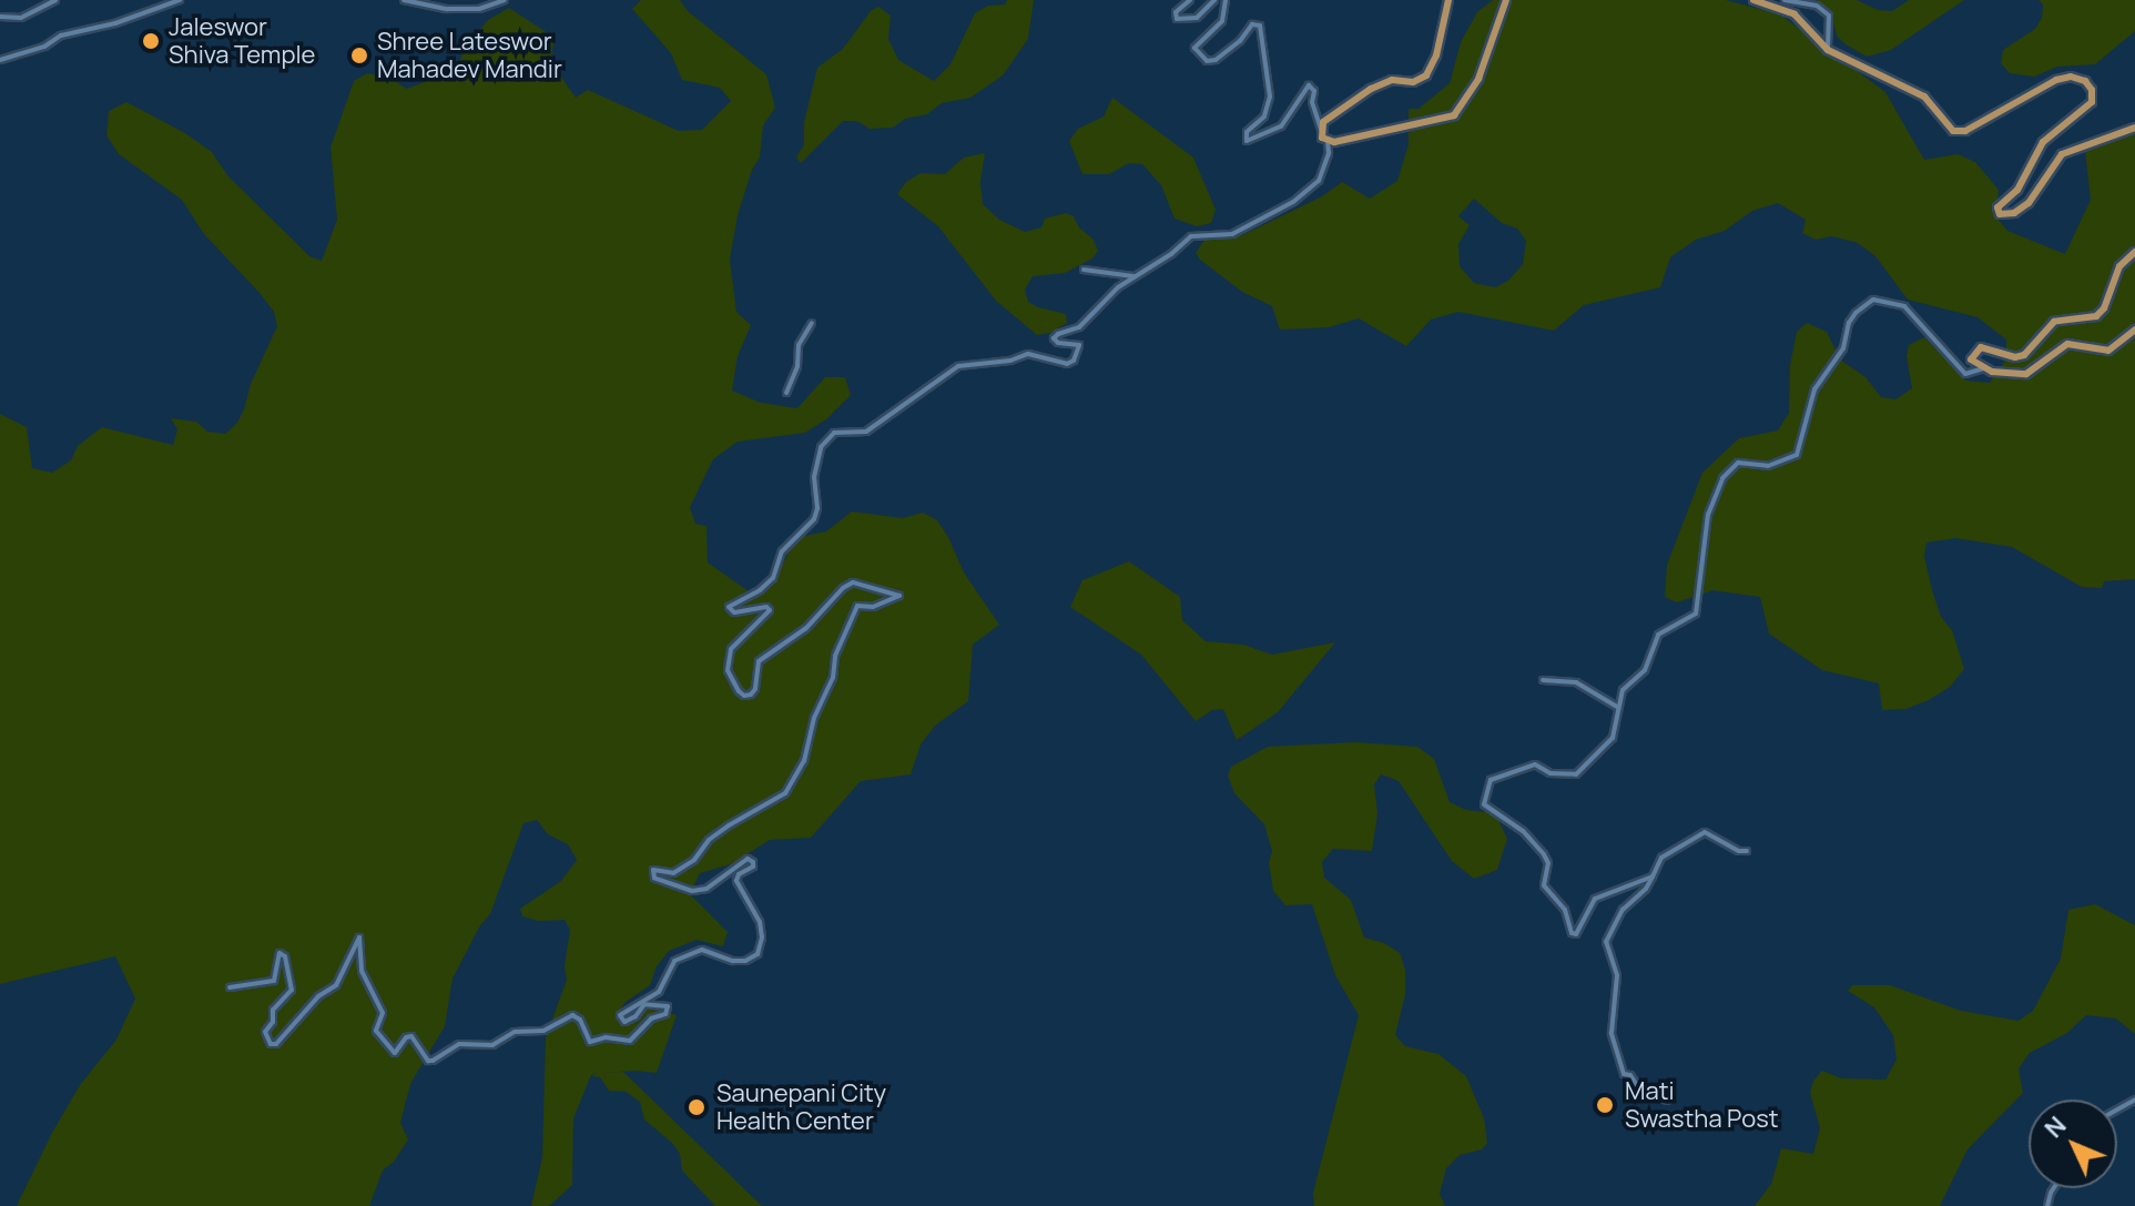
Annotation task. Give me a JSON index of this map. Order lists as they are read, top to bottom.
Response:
{
  "places": [
    "Jaleswor Shiva Temple",
    "Shree Lateswor Mahadev Mandir",
    "Mati Swastha Post",
    "Saunepani City Health Center"
  ],
  "north": "top left"
}
